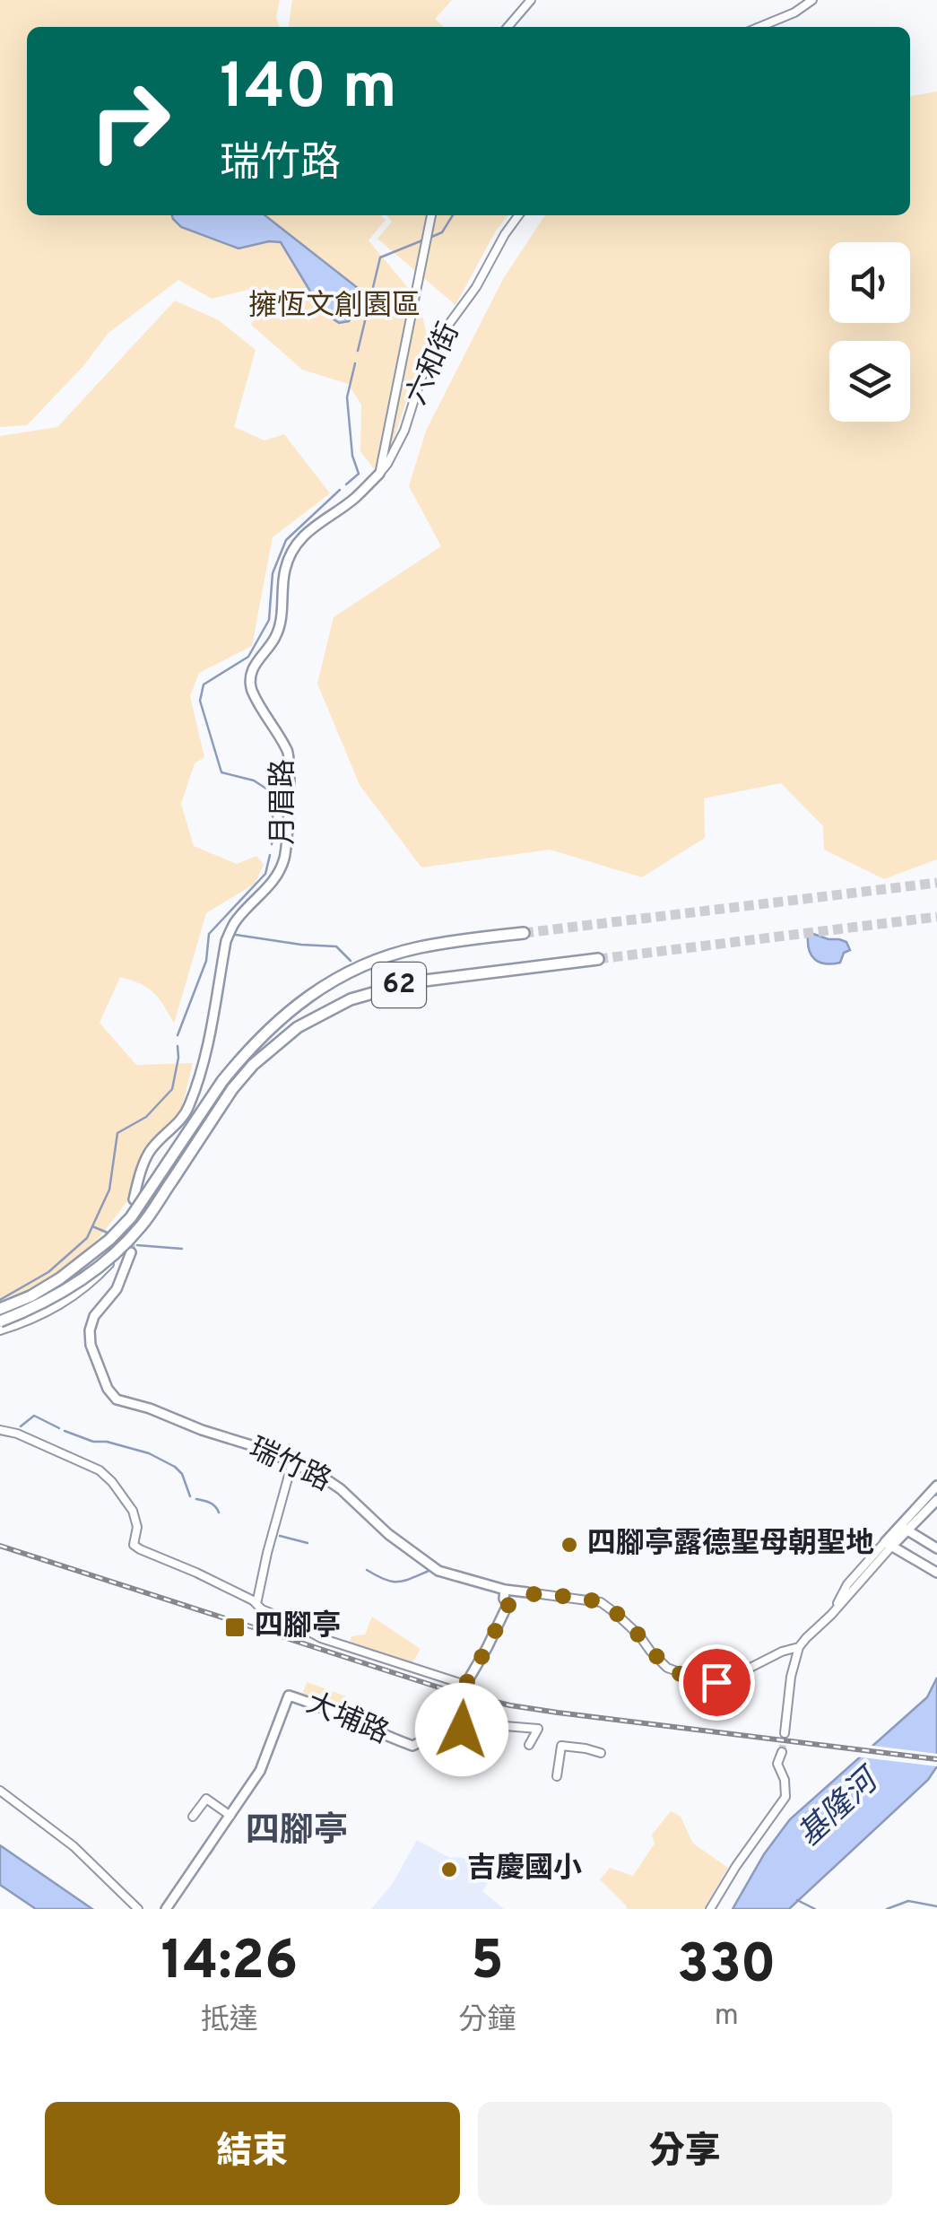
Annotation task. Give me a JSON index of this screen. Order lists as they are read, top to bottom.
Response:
{
  "streets": {
    "highway": ["62"],
    "street": [
      "六和街",
      "月眉路",
      "瑞竹路",
      "大埔路"
    ]
  },
  "crossings": [
    ["六和街", "月眉路"]
  ],
  "districts": ["四腳亭"],
  "water": ["基隆河"],
  "parks": ["擁恆文創園區"],
  "places": {
    "other": ["四腳亭露德聖母朝聖地", "吉慶國小"],
    "transit": ["四腳亭"]
  },
  "page": {
    "turn": ["140 m", "瑞竹路"],
    "eta": [
      "14:26",
      "抵達",
      "5",
      "分鐘",
      "330",
      "m"
    ],
    "buttons": ["結束", "分享"]
  }
}
